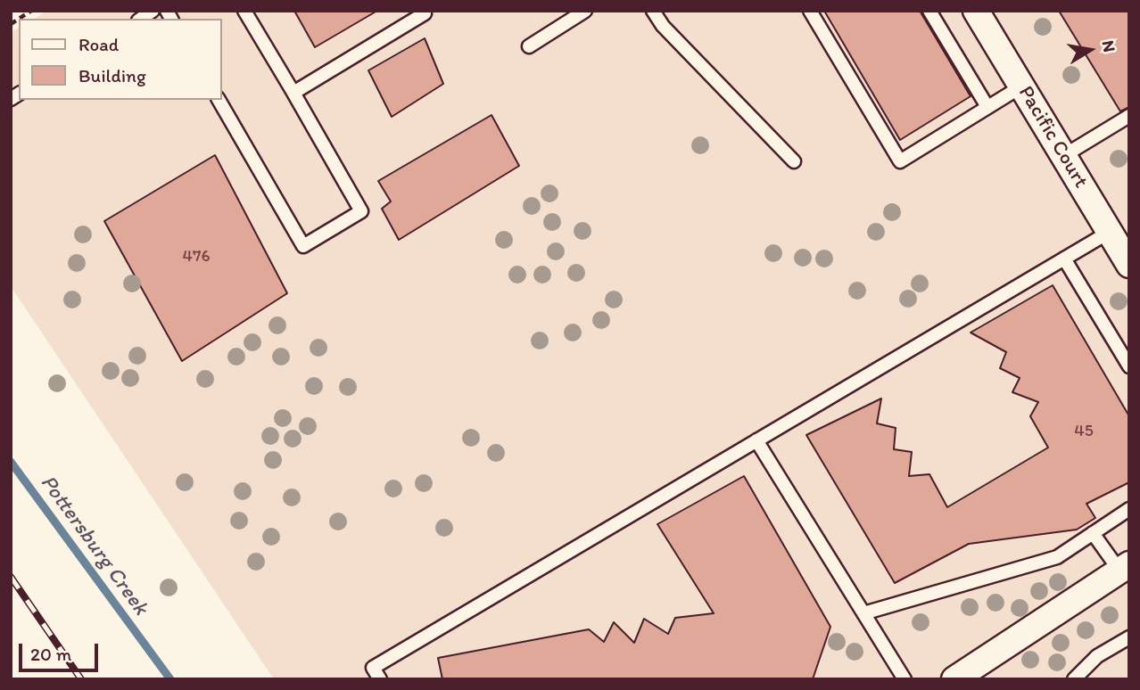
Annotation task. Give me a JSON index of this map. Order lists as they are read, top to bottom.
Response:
{
  "streets": {
    "street": ["Pacific Court"]
  },
  "water": ["Pottersburg Creek"],
  "house_numbers": ["476", "45"],
  "legend": ["Road", "Building"],
  "scale_bar": "20 m",
  "north": "right"
}
